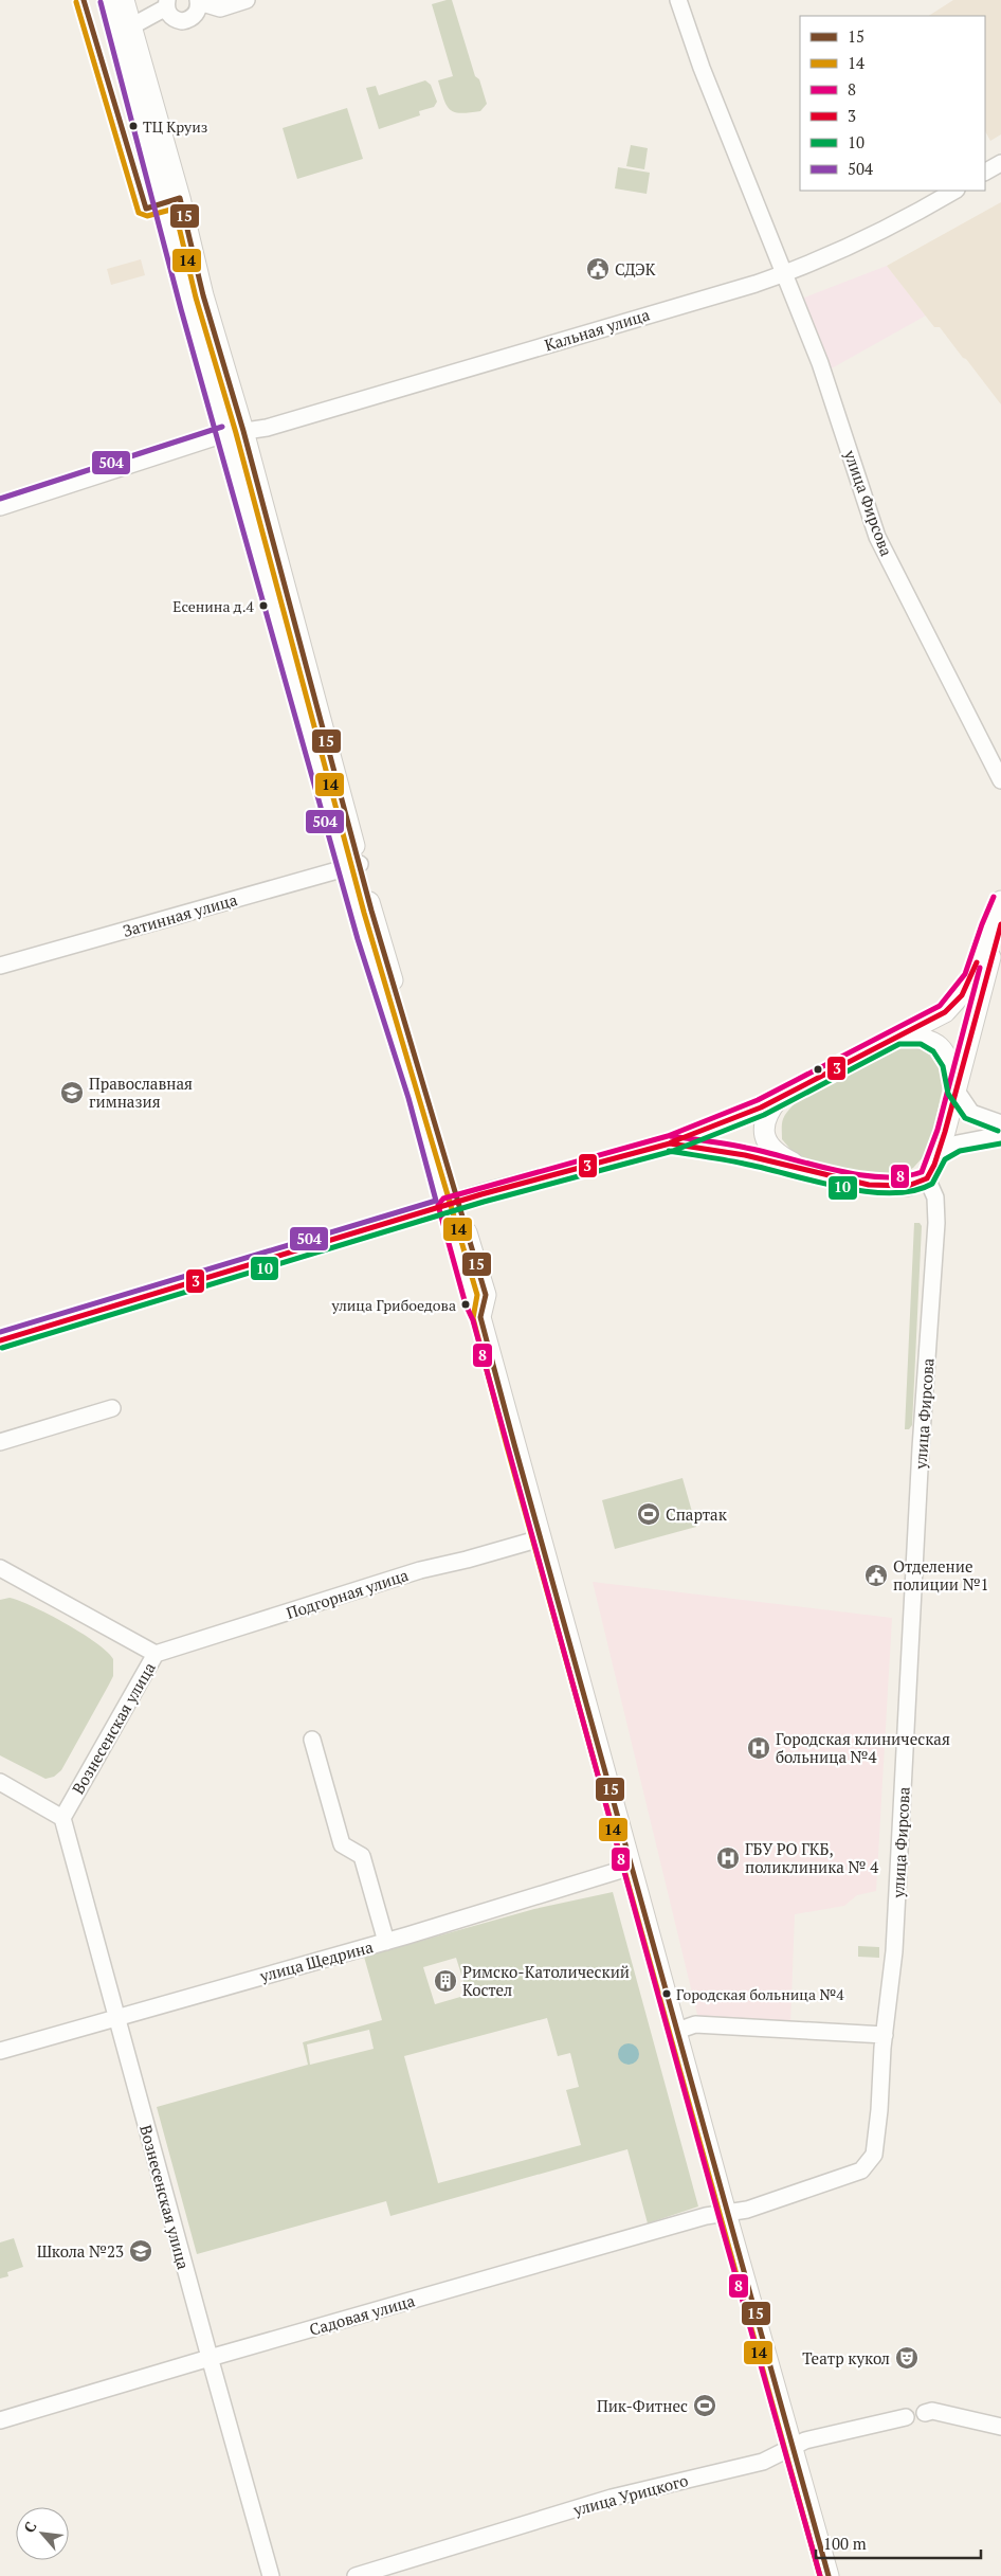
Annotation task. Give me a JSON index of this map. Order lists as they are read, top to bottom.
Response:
{
  "streets": {
    "street": [
      "Кальная улица",
      "улица Фирсова",
      "Затинная улица",
      "Подгорная улица",
      "Вознесенская улица",
      "улица Щедрина",
      "Садовая улица",
      "улица Урицкого"
    ]
  },
  "crossings": [
    ["Кальная улица", "улица Фирсова"],
    ["улица Фирсова", "Садовая улица"],
    ["Подгорная улица", "Вознесенская улица"],
    ["Вознесенская улица", "улица Щедрина"],
    ["Вознесенская улица", "Садовая улица"]
  ],
  "places": {
    "other": [
      "ТЦ Круиз",
      "Есенина д.4",
      "улица Грибоедова",
      "Городская больница №4"
    ],
    "public building": ["СДЭК", "Отделение полиции №1"],
    "school or university": ["Православная гимназия", "Школа №23"],
    "sports": ["Спартак", "Пик-Фитнес"],
    "hospital": ["Городская клиническая больница №4", "ГБУ РО ГКБ, поликлиника № 4"],
    "building": ["Римско-Католический Костел"],
    "theatre": ["Театр кукол"]
  },
  "lines": [
    "transit line 15",
    "transit line 14",
    "transit line 504",
    "transit line 8",
    "transit line 3",
    "transit line 10"
  ],
  "legend": [
    "15",
    "14",
    "8",
    "3",
    "10",
    "504"
  ],
  "scale_bar": "100 m",
  "north": "top left"
}
